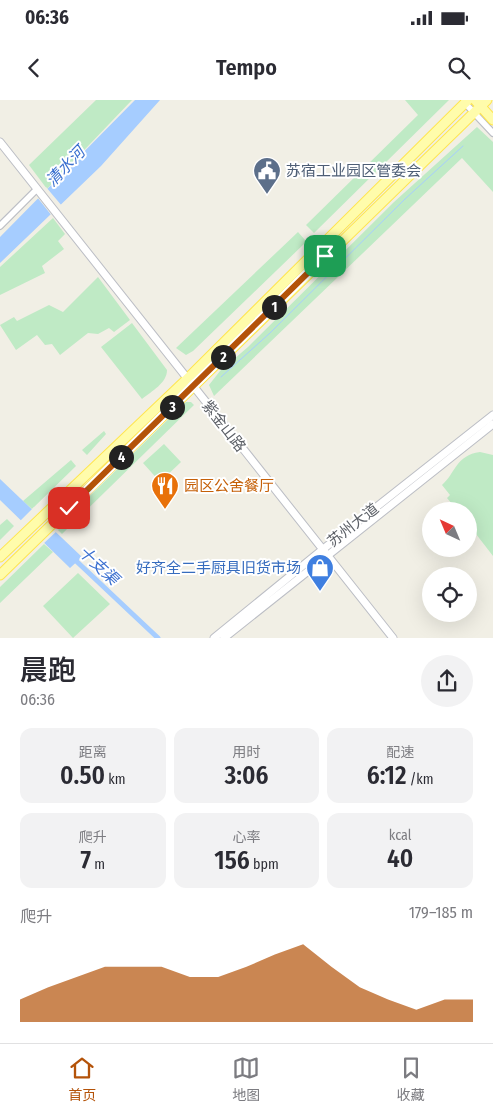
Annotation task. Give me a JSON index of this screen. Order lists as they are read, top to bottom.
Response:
{
  "streets": {
    "street": ["紫金山路", "苏州大道"]
  },
  "crossings": [
    ["紫金山路", "苏州大道"]
  ],
  "water": ["清水河", "十支渠"],
  "places": {
    "public building": ["苏宿工业园区管委会"],
    "restaurant": ["园区公舍餐厅"],
    "shop": ["好齐全二手厨具旧货市场"]
  },
  "north": "top left",
  "page": {
    "status": "06:36",
    "header": "Tempo",
    "pins": [
      "1",
      "2",
      "3",
      "4"
    ],
    "heading": ["晨跑", "06:36"],
    "stats": [
      ["距离", "0.50 km"],
      ["用时", "3:06"],
      ["配速", "6:12 /km"],
      ["爬升", "7 m"],
      ["心率", "156 bpm"],
      ["kcal", "40"]
    ],
    "chart": ["爬升", "179–185 m"],
    "tabs": ["首页", "地图", "收藏"]
  }
}
